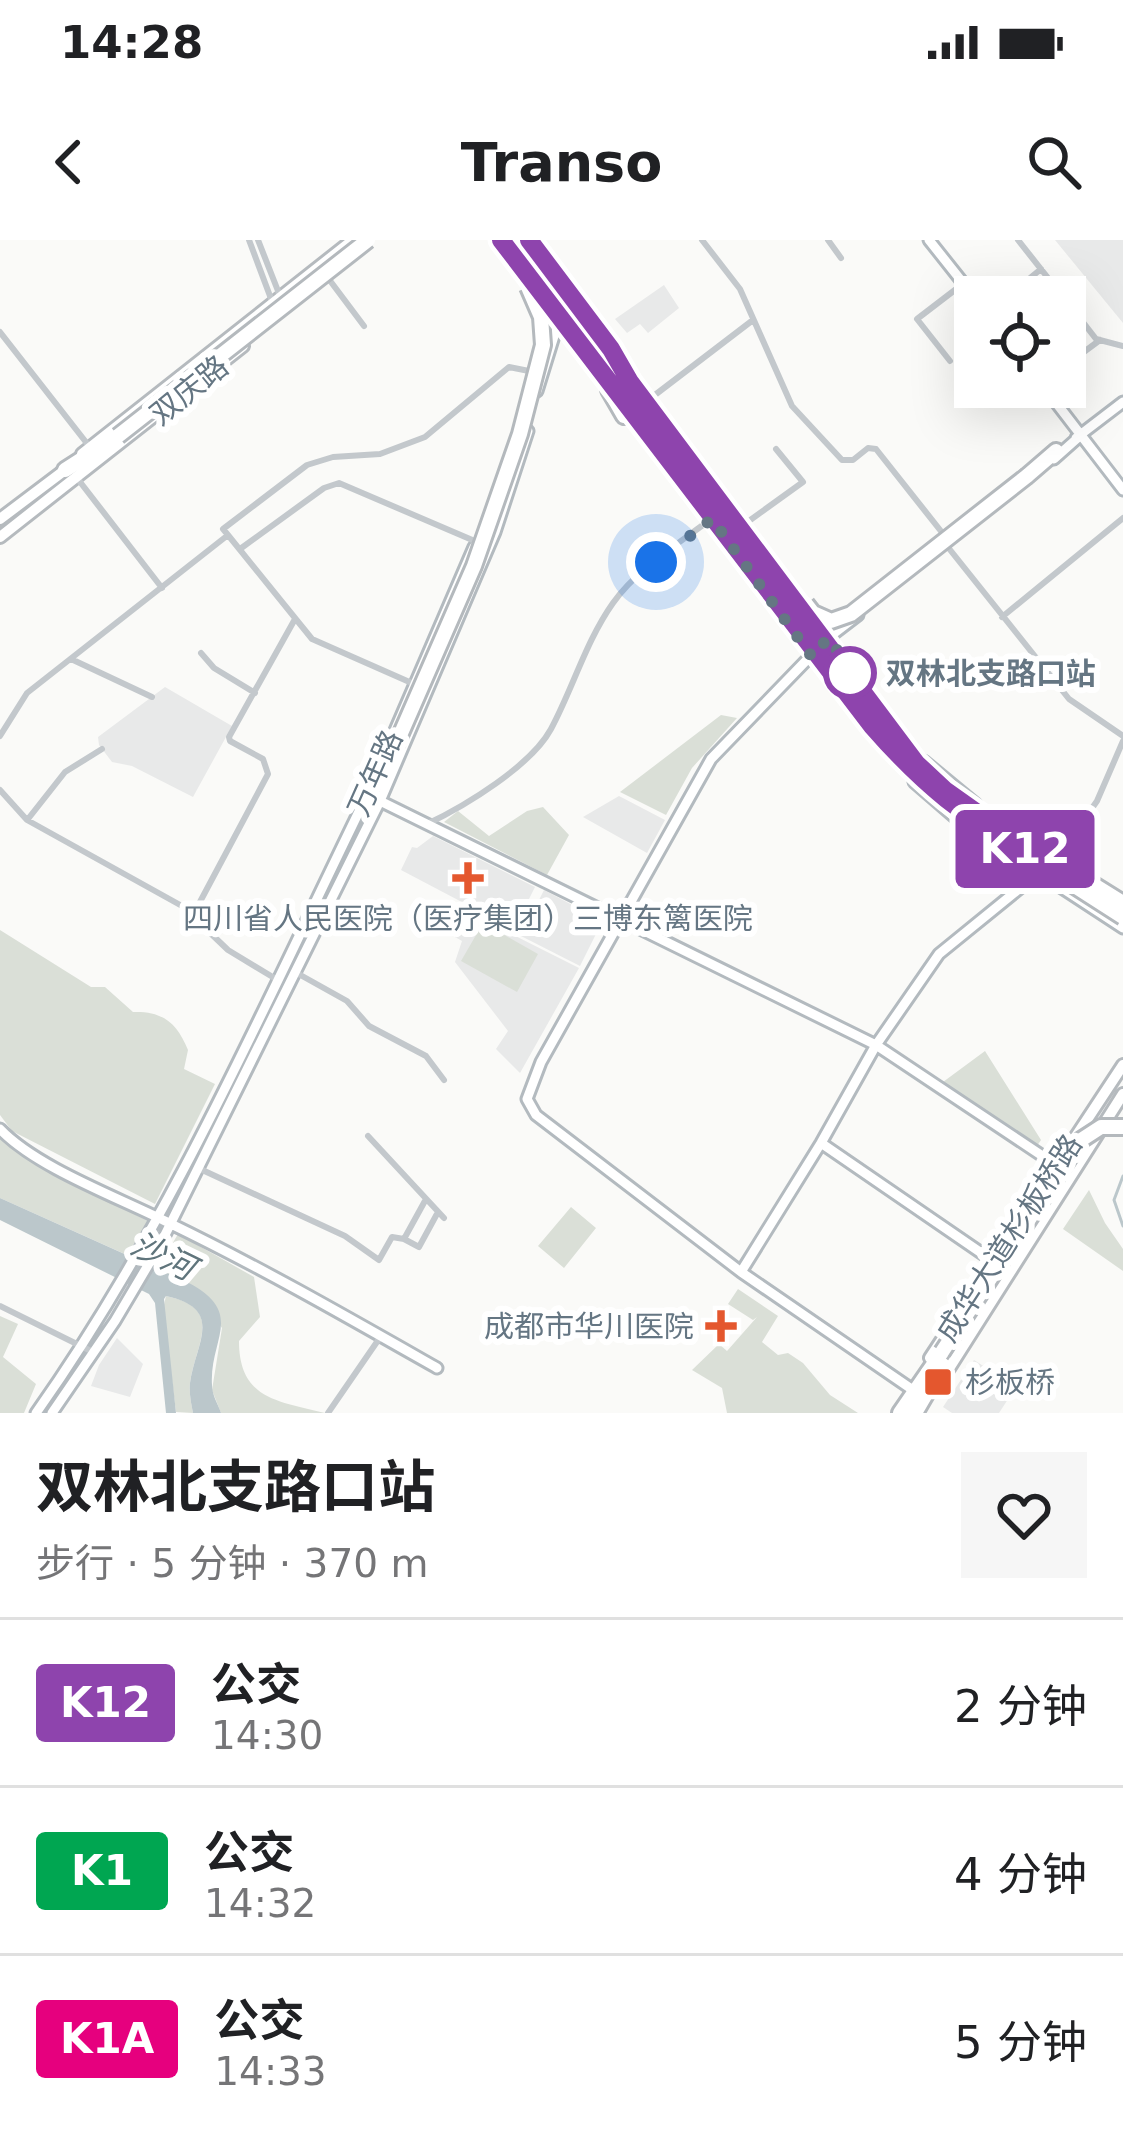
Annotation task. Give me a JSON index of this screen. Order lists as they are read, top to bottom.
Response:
{
  "streets": {
    "main road": ["双庆路", "万年路", "成华大道杉板桥路"]
  },
  "water": ["沙河"],
  "places": {
    "other": ["双林北支路口站"],
    "health": ["四川省人民医院（医疗集团）三博东篱医院", "成都市华川医院"],
    "transit": ["杉板桥"]
  },
  "lines": ["bus line K12"],
  "page": {
    "status": "14:28",
    "header": "Transo",
    "on_map": "K12",
    "heading": ["双林北支路口站", "步行 · 5 分钟 · 370 m"],
    "list": [
      {
        "mark": "K12",
        "name": "公交",
        "note": "14:30",
        "value": "2 分钟"
      },
      {
        "mark": "K1",
        "name": "公交",
        "note": "14:32",
        "value": "4 分钟"
      },
      {
        "mark": "K1A",
        "name": "公交",
        "note": "14:33",
        "value": "5 分钟"
      }
    ]
  }
}
